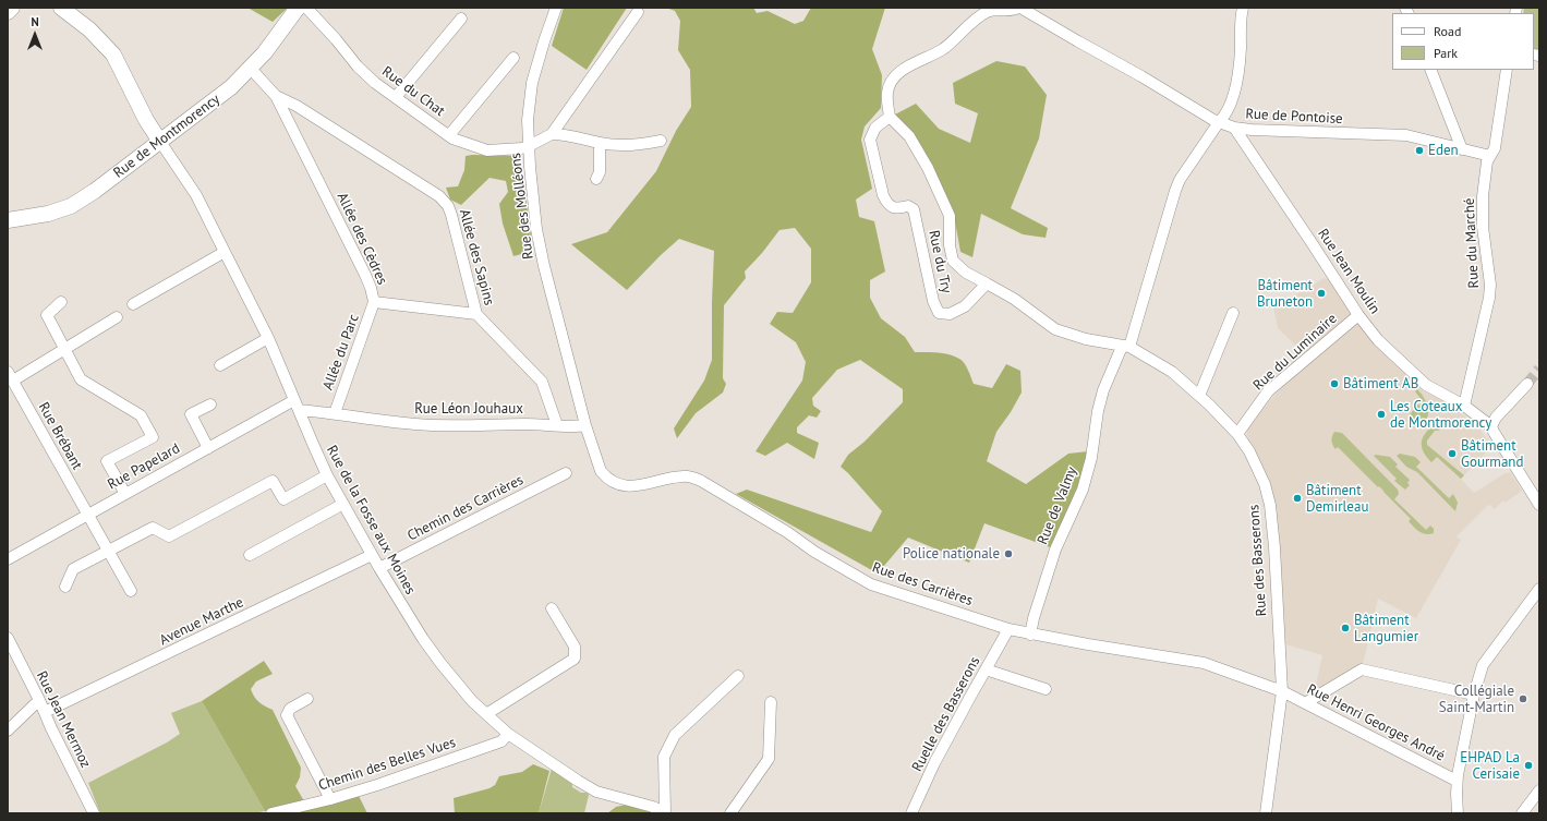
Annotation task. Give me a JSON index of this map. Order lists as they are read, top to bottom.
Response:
{
  "streets": {
    "street": [
      "Rue du Chat",
      "Rue de Pontoise",
      "Rue de Montmorency",
      "Rue des Molléons",
      "Allée des Cèdres",
      "Rue du Marché",
      "Allée des Sapins",
      "Rue du Try",
      "Rue Jean Moulin",
      "Allée du Parc",
      "Rue du Luminaire",
      "Rue Léon Jouhaux",
      "Rue Brébant",
      "Rue Papelard",
      "Rue de Valmy",
      "Chemin des Carrières",
      "Rue de la Fosse aux Moines",
      "Rue des Basserons",
      "Rue des Carrières",
      "Avenue Marthe",
      "Ruelle des Basserons",
      "Rue Jean Mermoz",
      "Rue Henri Georges André",
      "Chemin des Belles Vues"
    ]
  },
  "crossings": [
    ["Rue du Chat", "Rue des Molléons"],
    ["Rue de Pontoise", "Rue du Marché"],
    ["Rue de Pontoise", "Rue Jean Moulin"],
    ["Rue de Montmorency", "Allée des Sapins"],
    ["Rue de Montmorency", "Rue de la Fosse aux Moines"],
    ["Rue des Molléons", "Rue Léon Jouhaux"],
    ["Rue des Molléons", "Rue des Carrières"],
    ["Allée des Cèdres", "Allée des Sapins"],
    ["Allée des Cèdres", "Allée du Parc"],
    ["Rue du Marché", "Rue Jean Moulin"],
    ["Allée des Sapins", "Rue Léon Jouhaux"],
    ["Rue Jean Moulin", "Rue du Luminaire"],
    ["Allée du Parc", "Rue Léon Jouhaux"],
    ["Rue du Luminaire", "Rue des Basserons"],
    ["Rue Léon Jouhaux", "Rue Papelard"],
    ["Rue Léon Jouhaux", "Rue de la Fosse aux Moines"],
    ["Rue Léon Jouhaux", "Rue des Carrières"],
    ["Rue Brébant", "Rue Papelard"],
    ["Rue Papelard", "Rue de la Fosse aux Moines"],
    ["Rue de Valmy", "Rue des Basserons"],
    ["Rue de Valmy", "Rue des Carrières"],
    ["Chemin des Carrières", "Rue de la Fosse aux Moines"],
    ["Rue de la Fosse aux Moines", "Avenue Marthe"],
    ["Rue de la Fosse aux Moines", "Chemin des Belles Vues"],
    ["Rue des Basserons", "Rue des Carrières"],
    ["Rue des Basserons", "Rue Henri Georges André"],
    ["Rue des Carrières", "Ruelle des Basserons"],
    ["Rue des Carrières", "Rue Henri Georges André"],
    ["Avenue Marthe", "Rue Jean Mermoz"]
  ],
  "places": [
    "Eden",
    "Bâtiment Bruneton",
    "Bâtiment AB",
    "Les Coteaux de Montmorency",
    "Bâtiment Gourmand",
    "Bâtiment Demirleau",
    "Police nationale",
    "Bâtiment Langumier",
    "Collégiale Saint-Martin",
    "EHPAD La Cerisaie"
  ],
  "legend": ["Road", "Park"],
  "north": "top"
}
